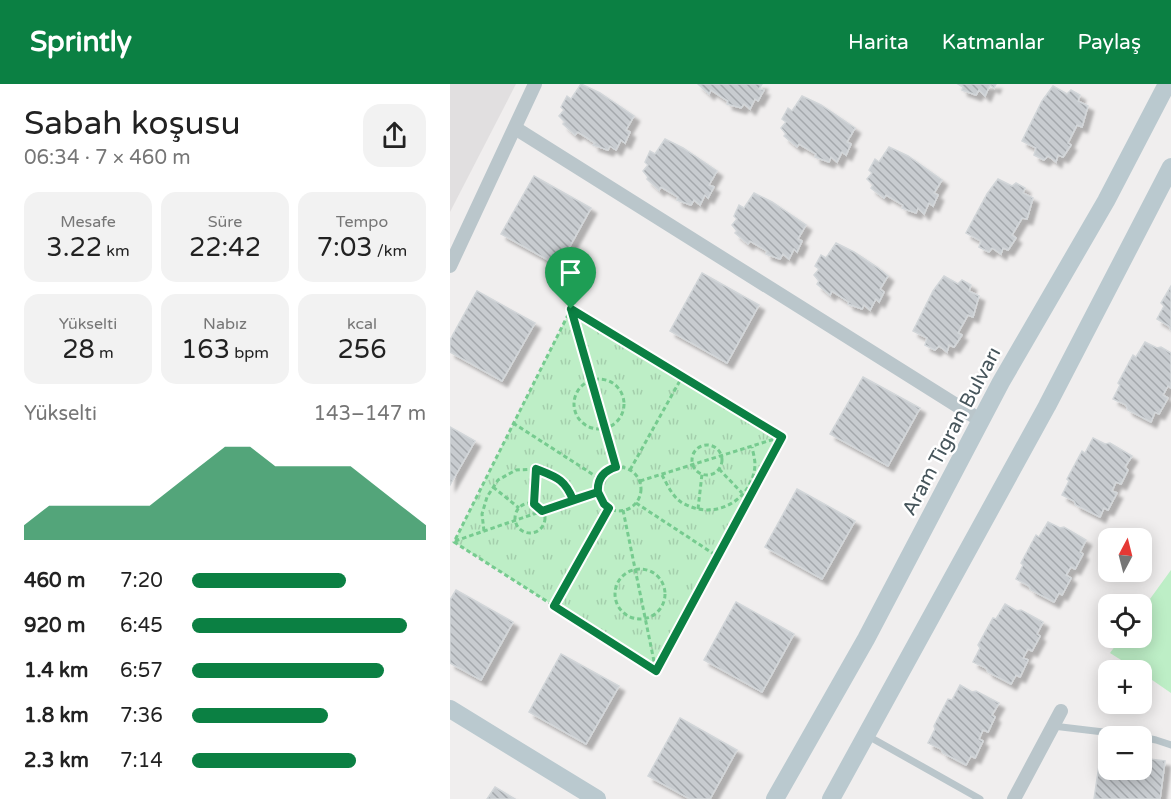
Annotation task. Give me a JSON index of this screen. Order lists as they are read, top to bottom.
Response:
{
  "streets": {
    "main road": ["Aram Tigran Bulvarı"]
  },
  "north": "top",
  "page": {
    "header": "Sprintly",
    "nav": ["Harita", "Katmanlar", "Paylaş"],
    "heading": ["Sabah koşusu", "06:34 · 7 × 460 m"],
    "stats": [
      ["Mesafe", "3.22 km"],
      ["Süre", "22:42"],
      ["Tempo", "7:03 /km"],
      ["Yükselti", "28 m"],
      ["Nabız", "163 bpm"],
      ["kcal", "256"]
    ],
    "chart": ["Yükselti", "143–147 m"],
    "map_buttons": ["+", "−"],
    "list": [
      {
        "name": "460 m",
        "note": "7:20"
      },
      {
        "name": "920 m",
        "note": "6:45"
      },
      {
        "name": "1.4 km",
        "note": "6:57"
      },
      {
        "name": "1.8 km",
        "note": "7:36"
      },
      {
        "name": "2.3 km",
        "note": "7:14"
      }
    ]
  }
}
